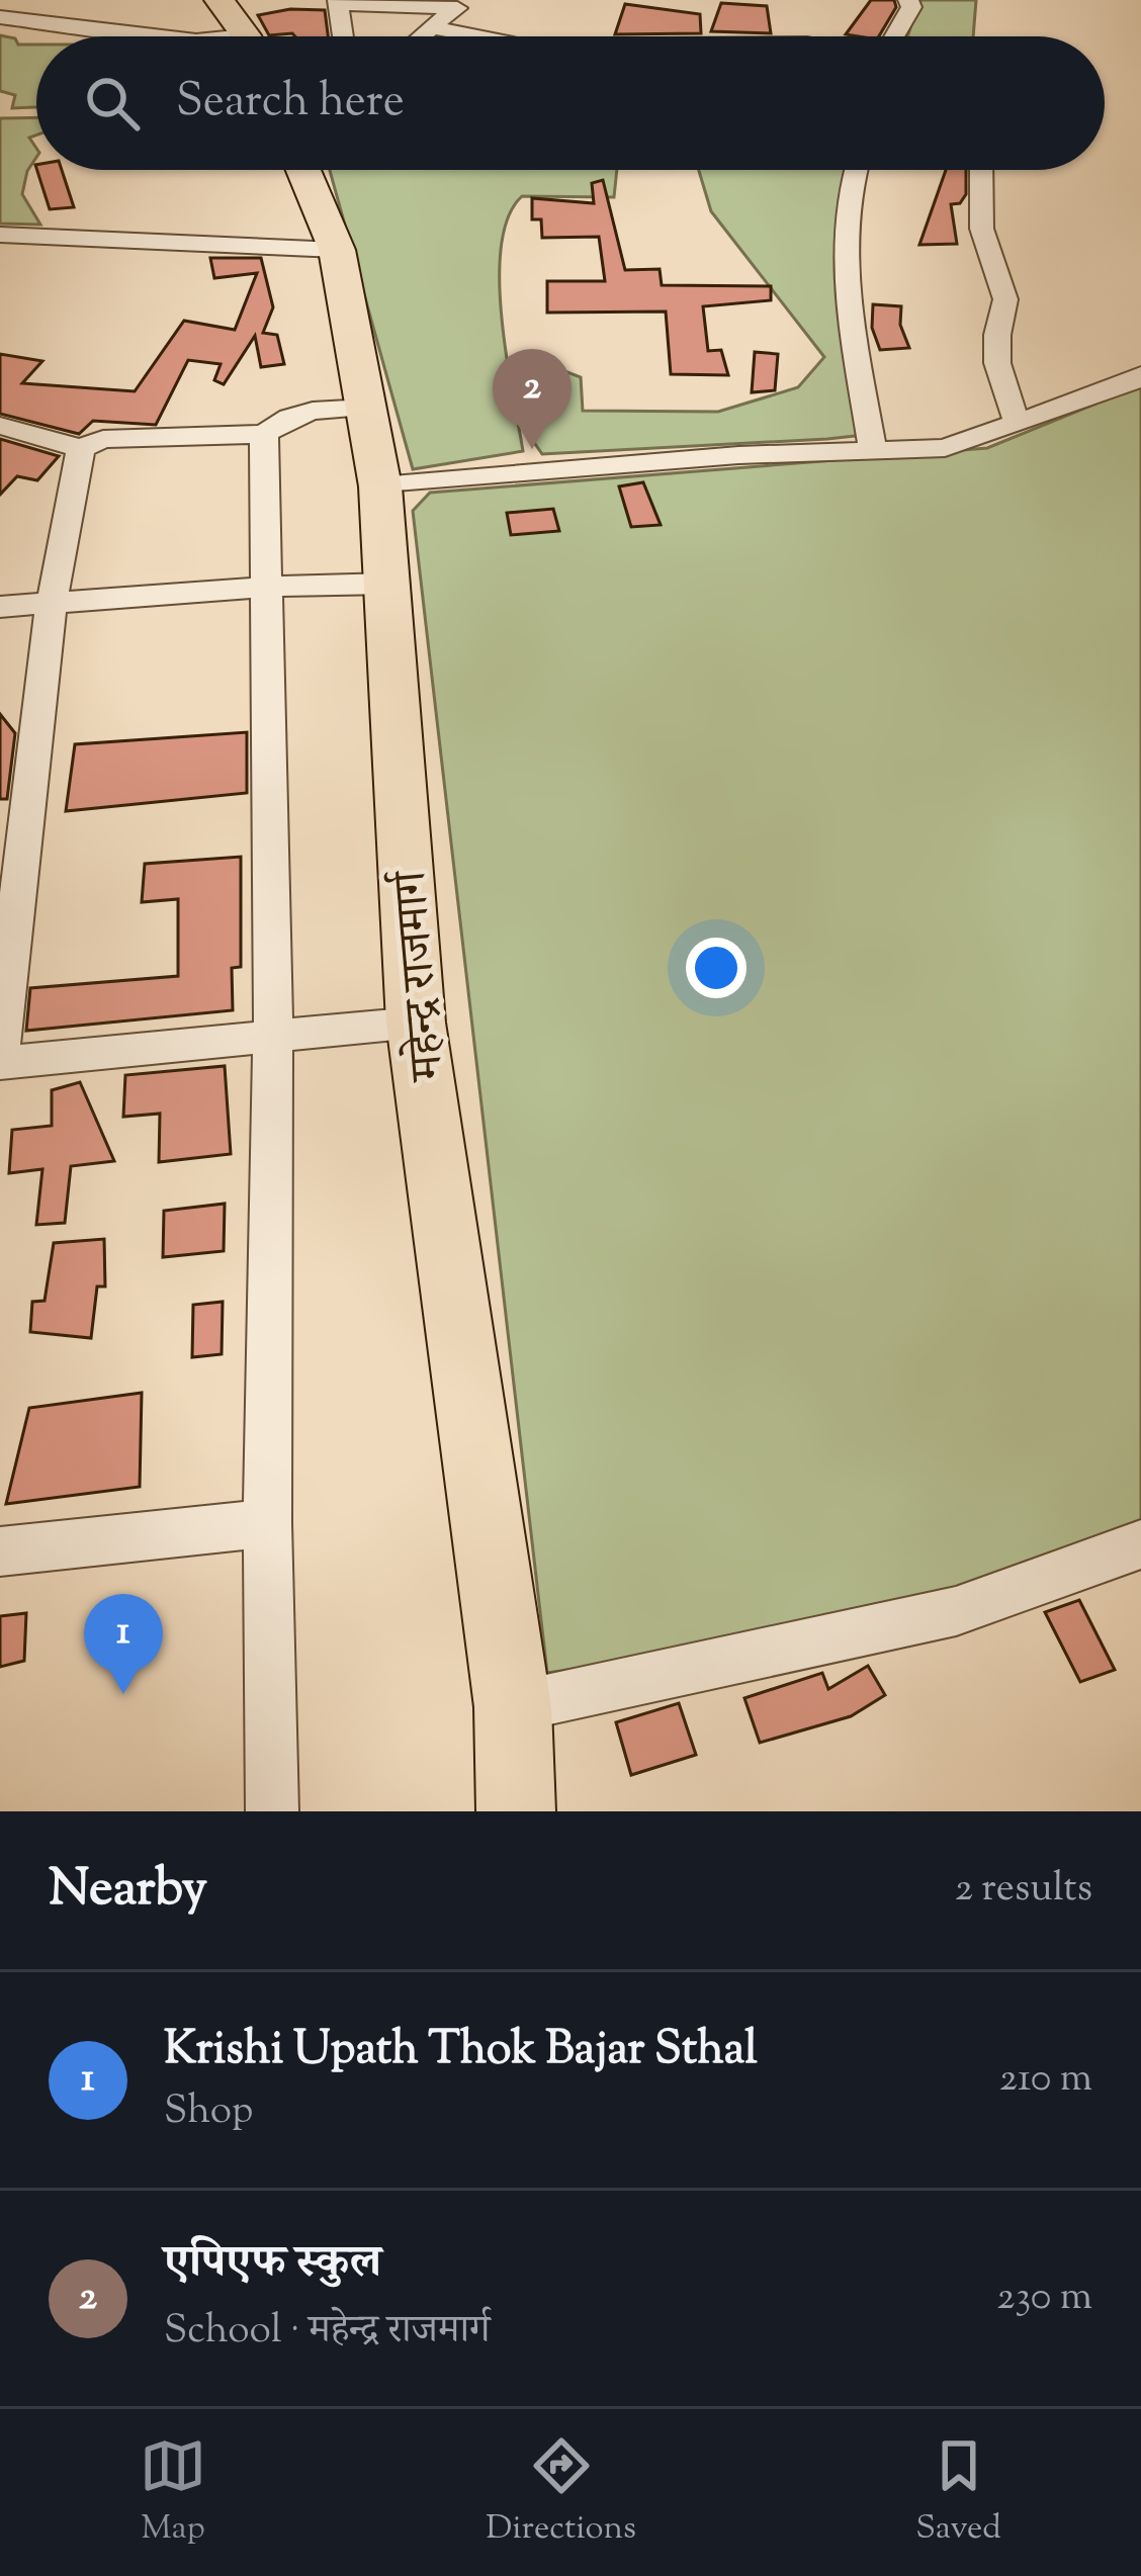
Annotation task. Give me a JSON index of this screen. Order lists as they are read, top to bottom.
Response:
{
  "streets": {
    "highway": ["महेन्द्र राजमार्ग"]
  },
  "page": {
    "search": "Search here",
    "pins": ["2", "1"],
    "heading": ["Nearby", "2 results"],
    "list": [
      {
        "mark": "1",
        "name": "Krishi Upath Thok Bajar Sthal",
        "note": "Shop",
        "value": "210 m"
      },
      {
        "mark": "2",
        "name": "एपिएफ स्कुल",
        "note": "School · महेन्द्र राजमार्ग",
        "value": "230 m"
      }
    ],
    "nav": ["Map", "Directions", "Saved"]
  }
}
